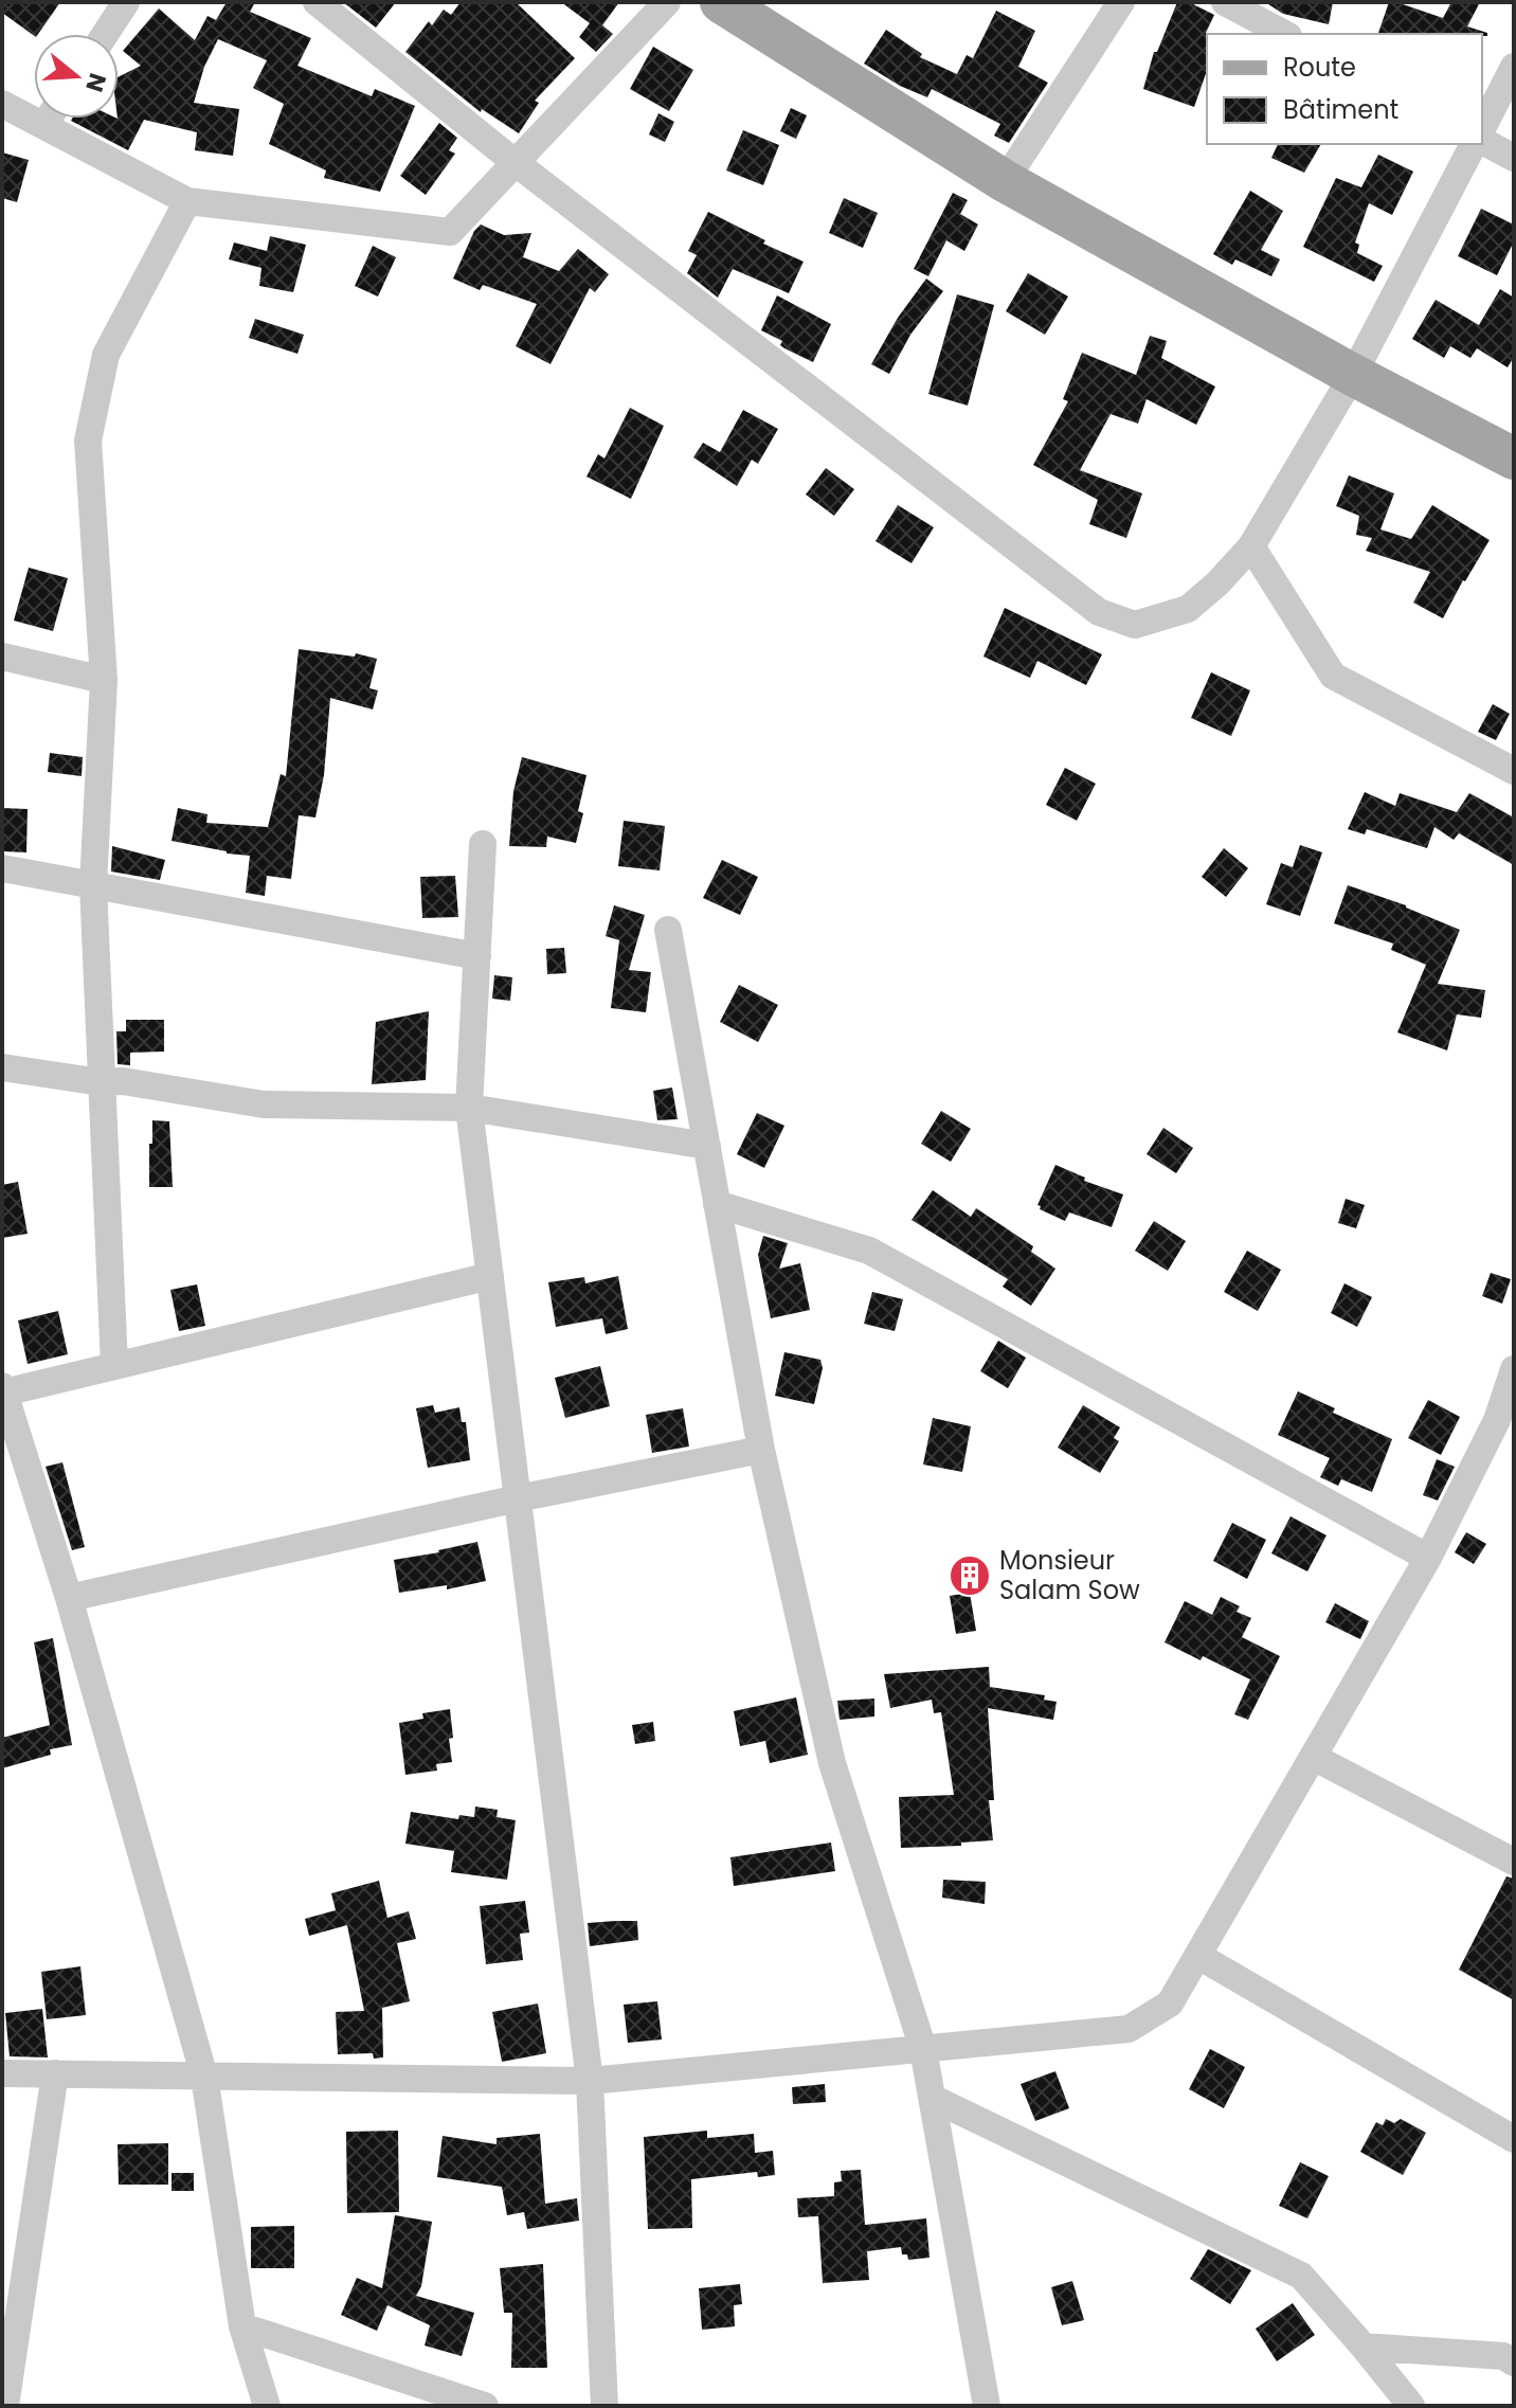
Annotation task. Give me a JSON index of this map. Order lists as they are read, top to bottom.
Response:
{
  "places": {
    "building": ["Monsieur Salam Sow"]
  },
  "legend": ["Route", "Bâtiment"],
  "north": "right"
}
